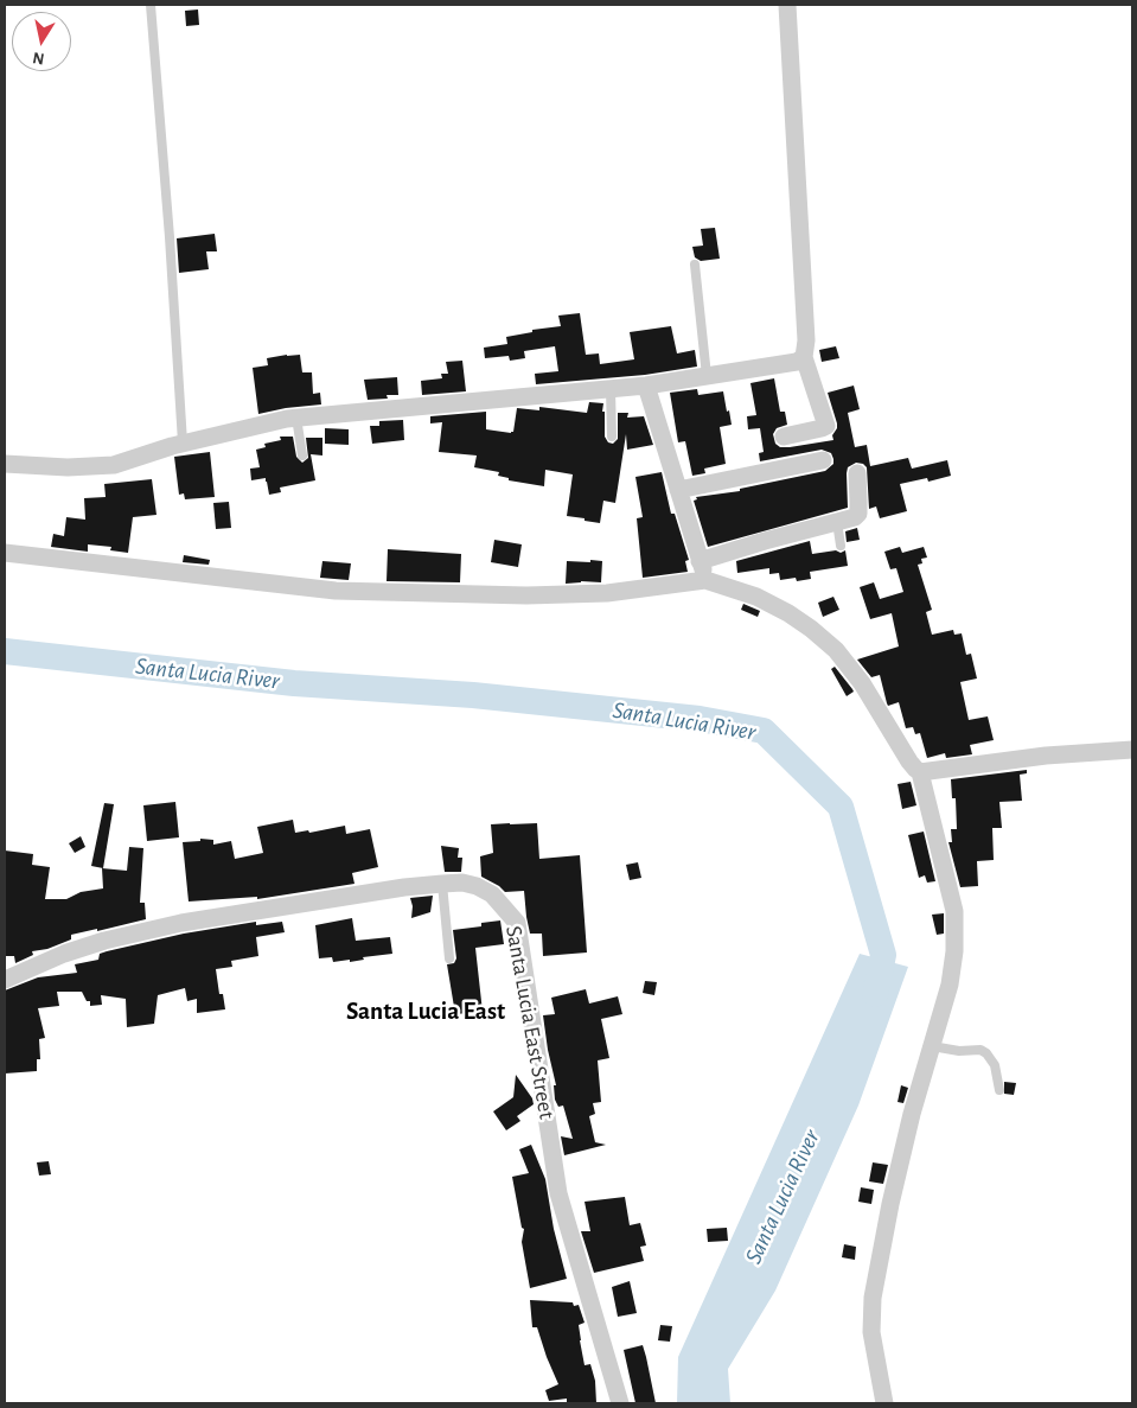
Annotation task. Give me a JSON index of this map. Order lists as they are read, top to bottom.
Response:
{
  "streets": {
    "street": ["Santa Lucia East Street"]
  },
  "districts": ["Santa Lucia East"],
  "water": ["Santa Lucia River"],
  "north": "bottom"
}
